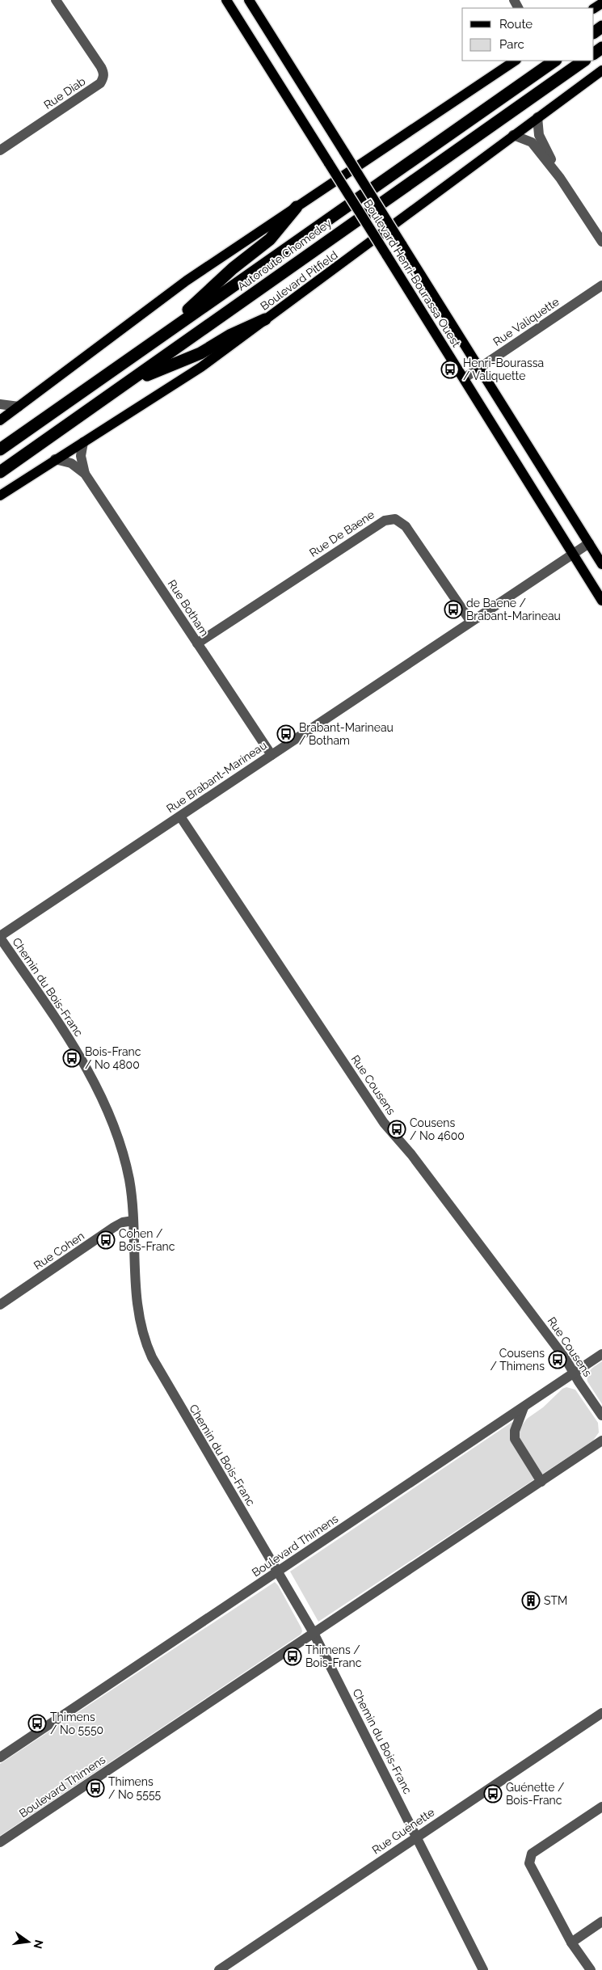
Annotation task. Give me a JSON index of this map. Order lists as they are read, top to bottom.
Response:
{
  "streets": {
    "highway": ["Autoroute Chomedey"],
    "main road": ["Boulevard Henri-Bourassa Ouest", "Boulevard Pitfield"],
    "street": [
      "Rue Diab",
      "Rue Valiquette",
      "Rue De Baene",
      "Rue Botham",
      "Rue Brabant-Marineau",
      "Chemin du Bois-Franc",
      "Rue Cousens",
      "Rue Cohen",
      "Boulevard Thimens",
      "Rue Guénette"
    ]
  },
  "crossings": [
    ["Boulevard Henri-Bourassa Ouest", "Rue Valiquette"],
    ["Boulevard Henri-Bourassa Ouest", "Rue Brabant-Marineau"],
    ["Boulevard Pitfield", "Rue Botham"],
    ["Rue De Baene", "Rue Botham"],
    ["Rue De Baene", "Rue Brabant-Marineau"],
    ["Rue Botham", "Rue Brabant-Marineau"],
    ["Rue Brabant-Marineau", "Chemin du Bois-Franc"],
    ["Rue Brabant-Marineau", "Rue Cousens"],
    ["Chemin du Bois-Franc", "Rue Cohen"],
    ["Chemin du Bois-Franc", "Boulevard Thimens"],
    ["Chemin du Bois-Franc", "Rue Guénette"],
    ["Rue Cousens", "Boulevard Thimens"]
  ],
  "places": {
    "bus stop": [
      "Henri-Bourassa / Valiquette",
      "de Baene / Brabant-Marineau",
      "Brabant-Marineau / Botham",
      "Bois-Franc / No 4800",
      "Cousens / No 4600",
      "Cohen / Bois-Franc",
      "Cousens / Thimens",
      "Thimens / Bois-Franc",
      "Thimens / No 5550",
      "Thimens / No 5555",
      "Guénette / Bois-Franc"
    ],
    "building": ["STM"]
  },
  "legend": ["Route", "Parc"],
  "north": "right"
}
